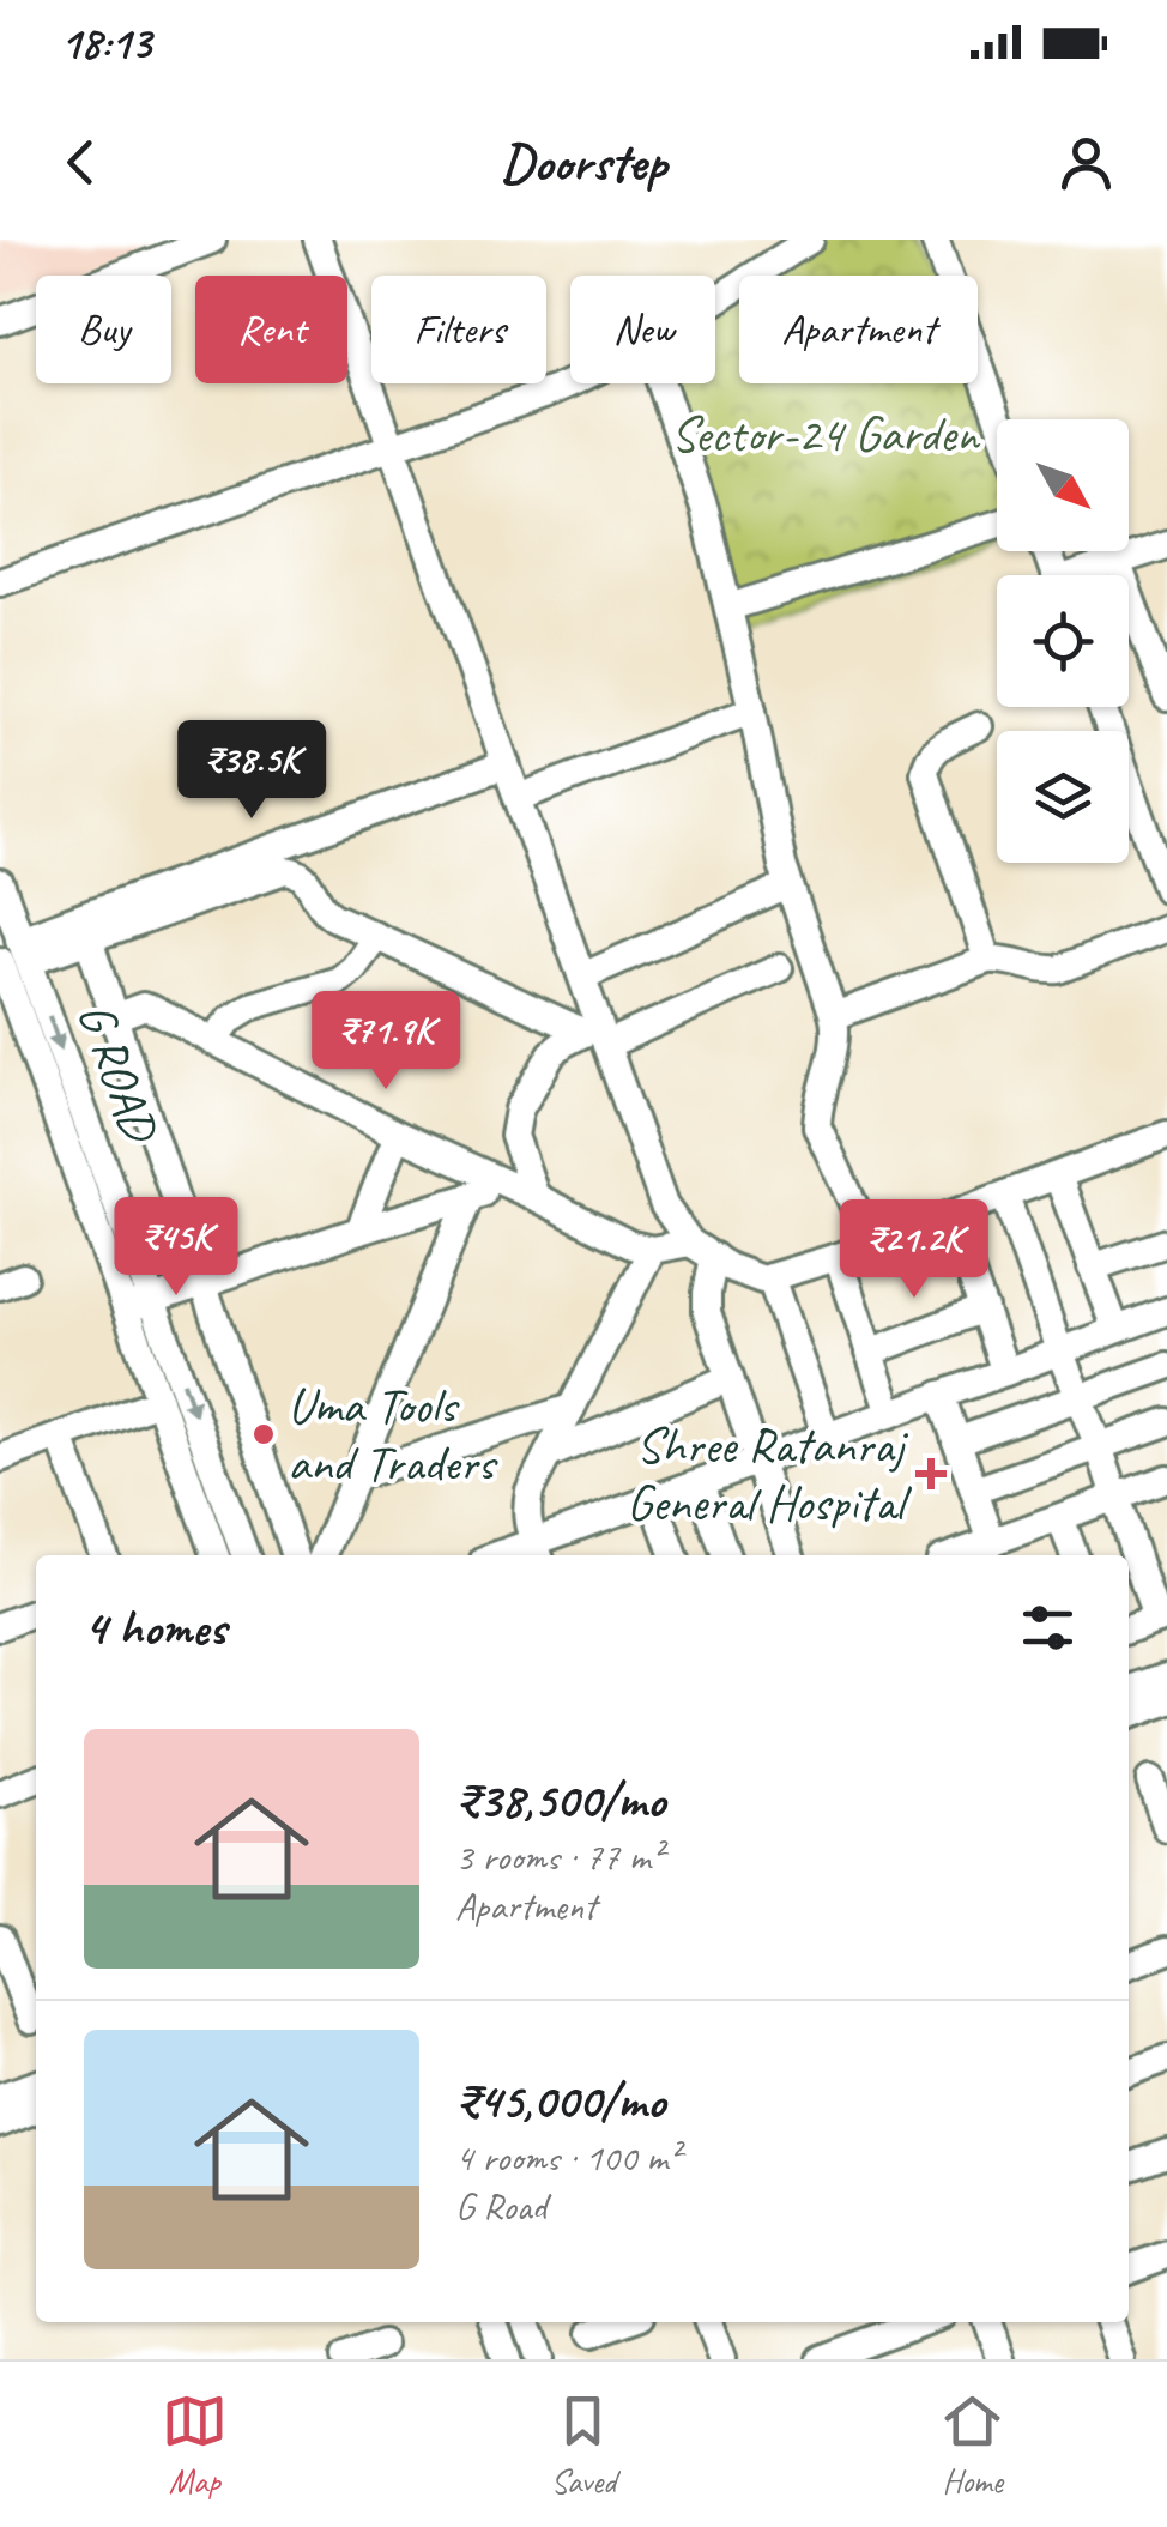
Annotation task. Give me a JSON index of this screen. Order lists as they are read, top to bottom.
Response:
{
  "streets": {
    "street": ["G ROAD"]
  },
  "parks": ["Sector-24 Garden"],
  "places": {
    "other": ["Uma Tools and Traders"],
    "health": ["Shree Ratanraj General Hospital"]
  },
  "north": "bottom right",
  "page": {
    "status": "18:13",
    "header": "Doorstep",
    "chip": [
      "Buy",
      "Rent",
      "Filters",
      "New",
      "Apartment"
    ],
    "price": [
      "₹38.5K",
      "₹71.9K",
      "₹45K",
      "₹21.2K"
    ],
    "heading": "4 homes",
    "list": [
      {
        "name": "₹38,500/mo",
        "note": "3 rooms · 77 m² · Apartment"
      },
      {
        "name": "₹45,000/mo",
        "note": "4 rooms · 100 m² · G Road"
      }
    ],
    "tabs": ["Map", "Saved", "Home"]
  }
}
